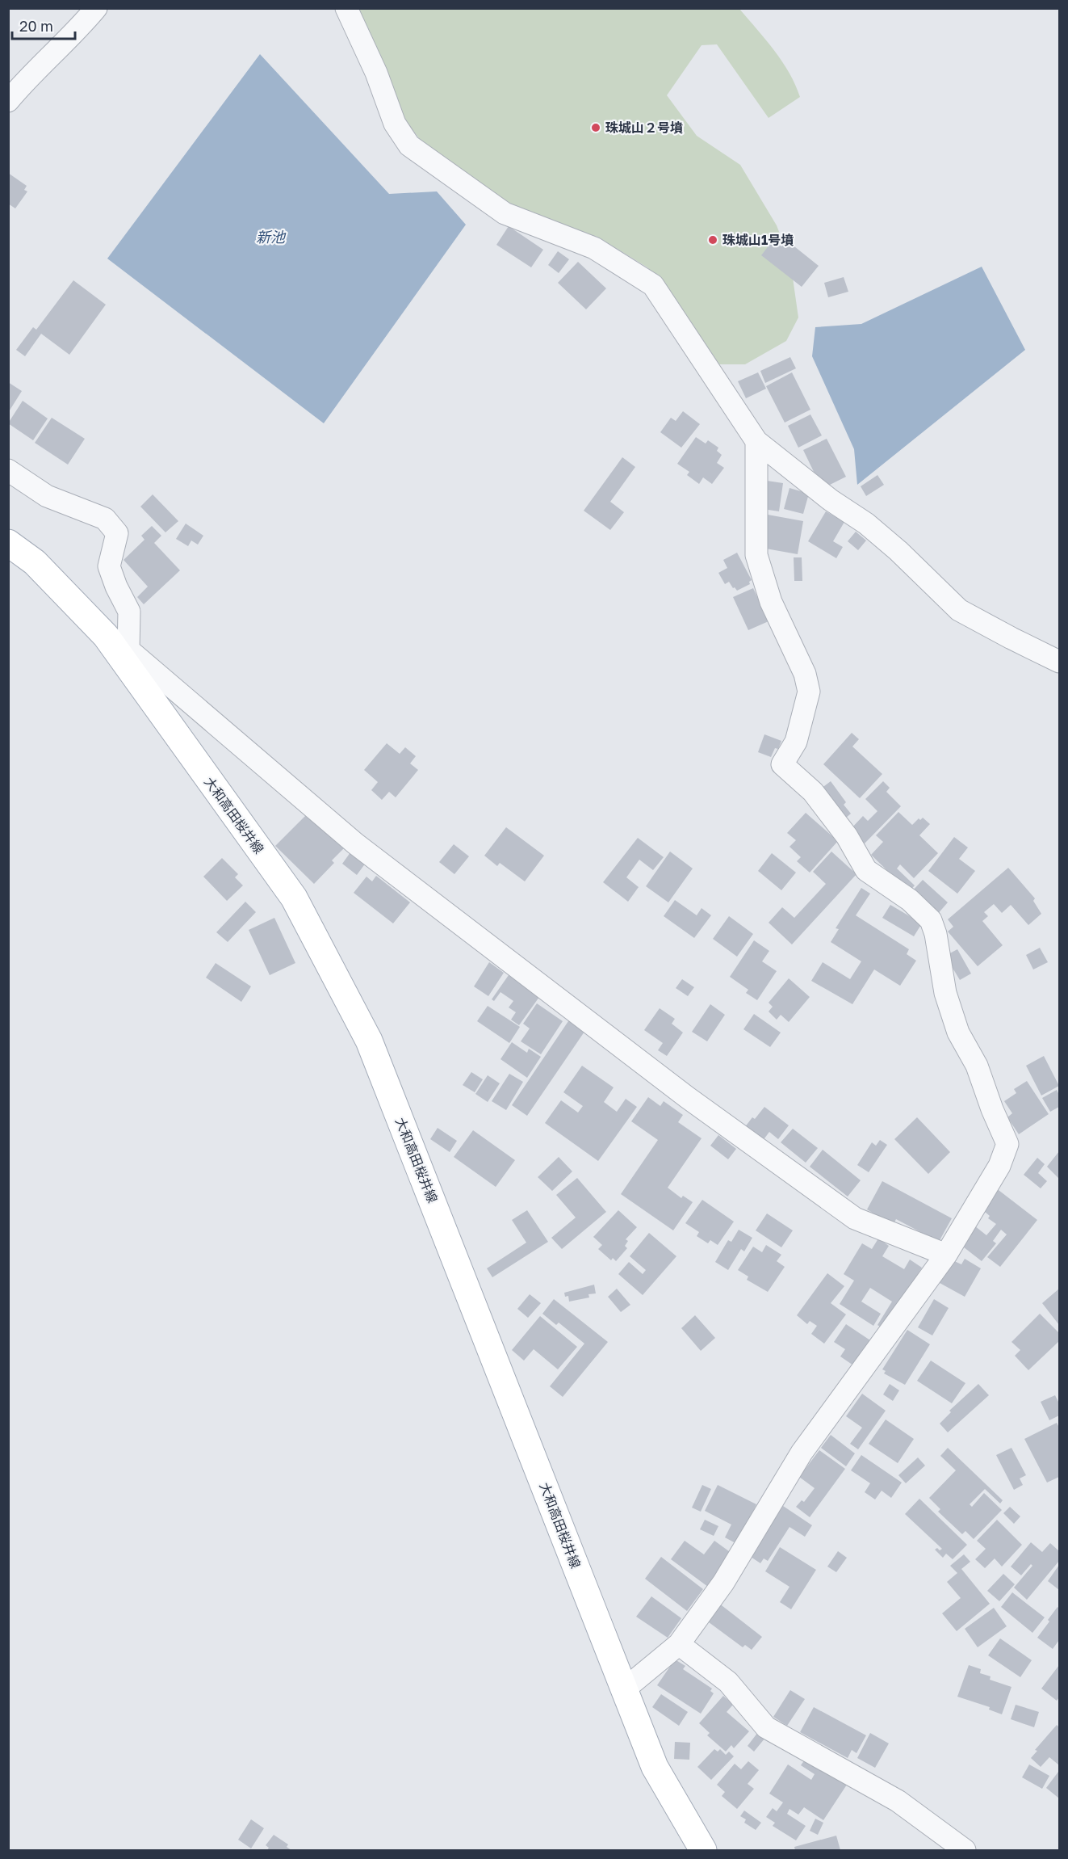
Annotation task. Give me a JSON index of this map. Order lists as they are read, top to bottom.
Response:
{
  "streets": {
    "main road": ["大和高田桜井線"]
  },
  "water": ["新池"],
  "places": ["珠城山２号墳", "珠城山1号墳"],
  "scale_bar": "20 m"
}
